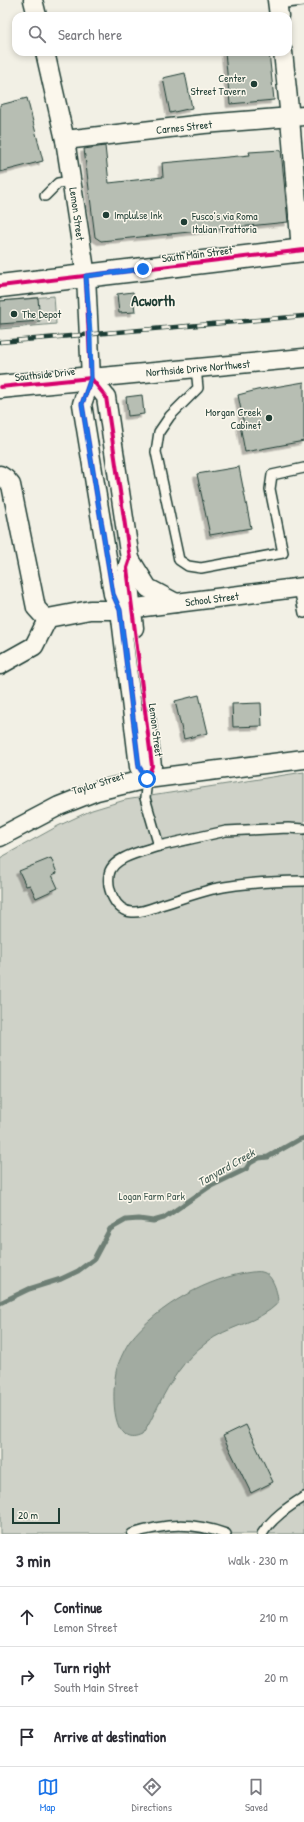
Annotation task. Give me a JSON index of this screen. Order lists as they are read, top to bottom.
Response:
{
  "streets": {
    "main road": ["South Main Street", "Southside Drive"],
    "street": [
      "Carnes Street",
      "Lemon Street",
      "Northside Drive Northwest",
      "School Street",
      "Taylor Street"
    ]
  },
  "crossings": [
    ["Carnes Street", "Lemon Street"],
    ["Lemon Street", "South Main Street"],
    ["Lemon Street", "Northside Drive Northwest"],
    ["Lemon Street", "Southside Drive"],
    ["Lemon Street", "School Street"],
    ["Lemon Street", "Taylor Street"],
    ["Northside Drive Northwest", "Southside Drive"]
  ],
  "districts": ["Acworth"],
  "water": ["Tanyard Creek"],
  "parks": ["Logan Farm Park"],
  "places": [
    "Center Street Tavern",
    "Implulse Ink",
    "Fusco’s via Roma Italian Trattoria",
    "The Depot",
    "Morgan Creek Cabinet"
  ],
  "scale_bar": "20 m",
  "page": {
    "search": "Search here",
    "scale": "20 m",
    "heading": ["3 min", "Walk · 230 m"],
    "list": [
      ["Continue", "Lemon Street", "210 m"],
      ["Turn right", "South Main Street", "20 m"],
      "Arrive at destination"
    ],
    "nav": ["Map", "Directions", "Saved"]
  }
}
